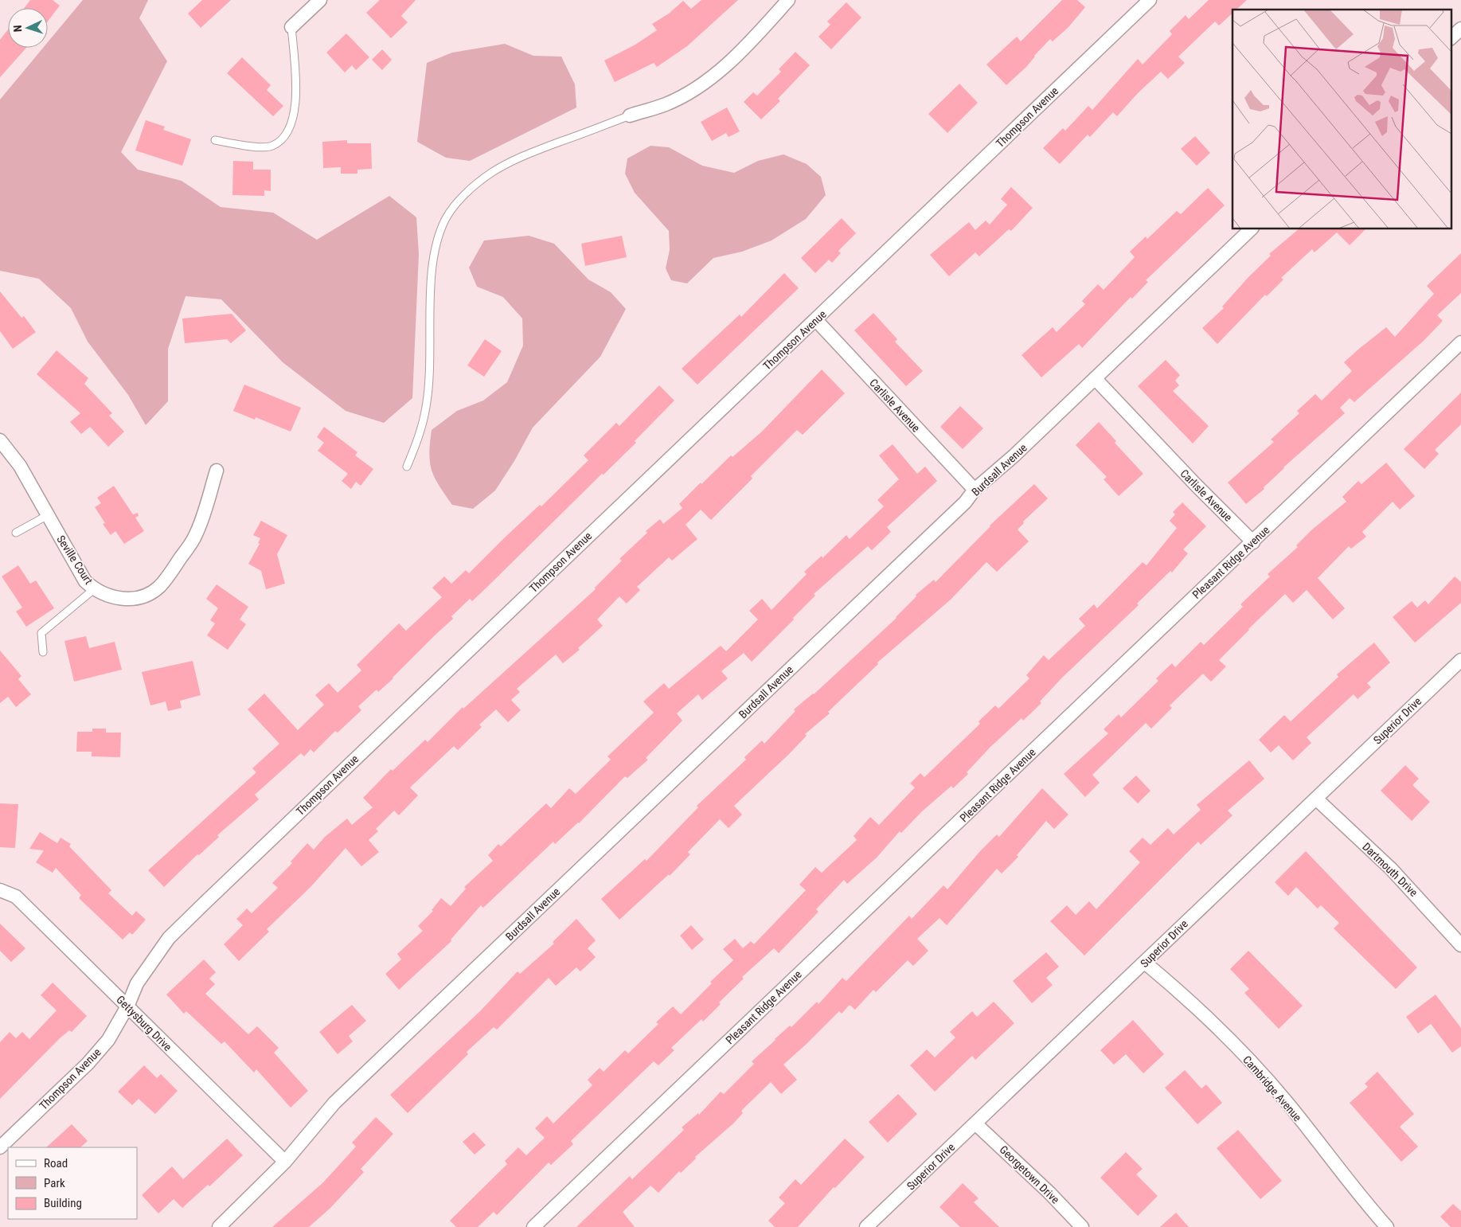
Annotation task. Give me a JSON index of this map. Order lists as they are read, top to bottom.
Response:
{
  "streets": {
    "street": [
      "Thompson Avenue",
      "Carlisle Avenue",
      "Burdsall Avenue",
      "Seville Court",
      "Pleasant Ridge Avenue",
      "Superior Drive",
      "Dartmouth Drive",
      "Gettysburg Drive",
      "Cambridge Avenue",
      "Georgetown Drive"
    ]
  },
  "crossings": [
    ["Thompson Avenue", "Carlisle Avenue"],
    ["Thompson Avenue", "Gettysburg Drive"],
    ["Carlisle Avenue", "Burdsall Avenue"],
    ["Carlisle Avenue", "Pleasant Ridge Avenue"],
    ["Burdsall Avenue", "Gettysburg Drive"],
    ["Superior Drive", "Dartmouth Drive"],
    ["Superior Drive", "Cambridge Avenue"],
    ["Superior Drive", "Georgetown Drive"]
  ],
  "legend": ["Road", "Park", "Building"],
  "north": "left"
}
